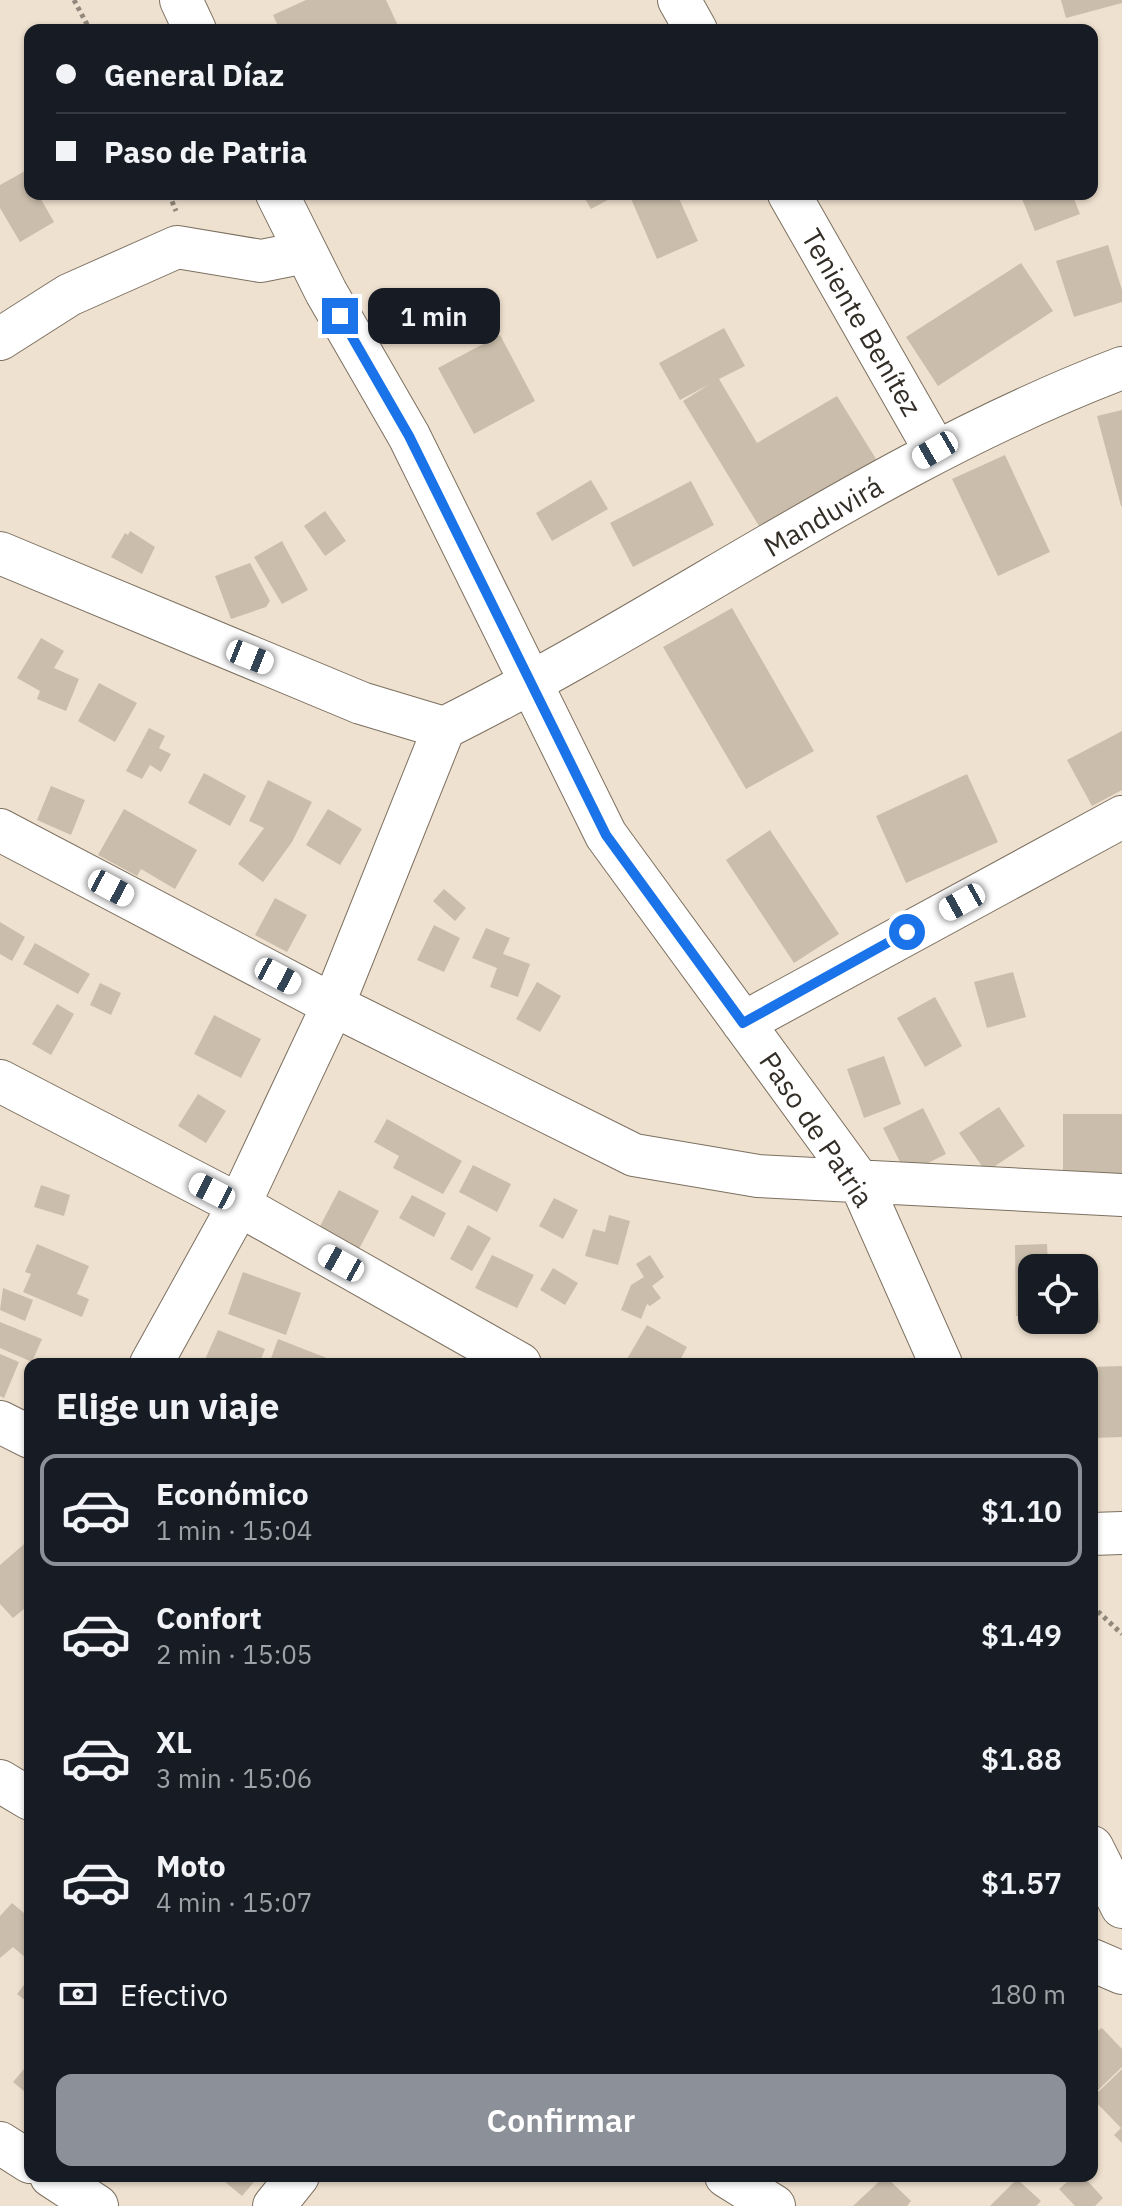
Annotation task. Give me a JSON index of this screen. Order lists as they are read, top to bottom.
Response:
{
  "streets": {
    "street": ["Teniente Benítez", "Manduvirá", "Paso de Patria"]
  },
  "crossings": [
    ["Teniente Benítez", "Manduvirá"],
    ["Manduvirá", "Paso de Patria"]
  ],
  "page": {
    "banner": ["General Díaz", "Paso de Patria"],
    "bubble": "1 min",
    "heading": "Elige un viaje",
    "list": [
      {
        "name": "Económico",
        "note": "1 min · 15:04",
        "value": "$1.10"
      },
      {
        "name": "Confort",
        "note": "2 min · 15:05",
        "value": "$1.49"
      },
      {
        "name": "XL",
        "note": "3 min · 15:06",
        "value": "$1.88"
      },
      {
        "name": "Moto",
        "note": "4 min · 15:07",
        "value": "$1.57"
      }
    ],
    "pay": ["Efectivo", "180 m"],
    "buttons": "Confirmar"
  }
}
